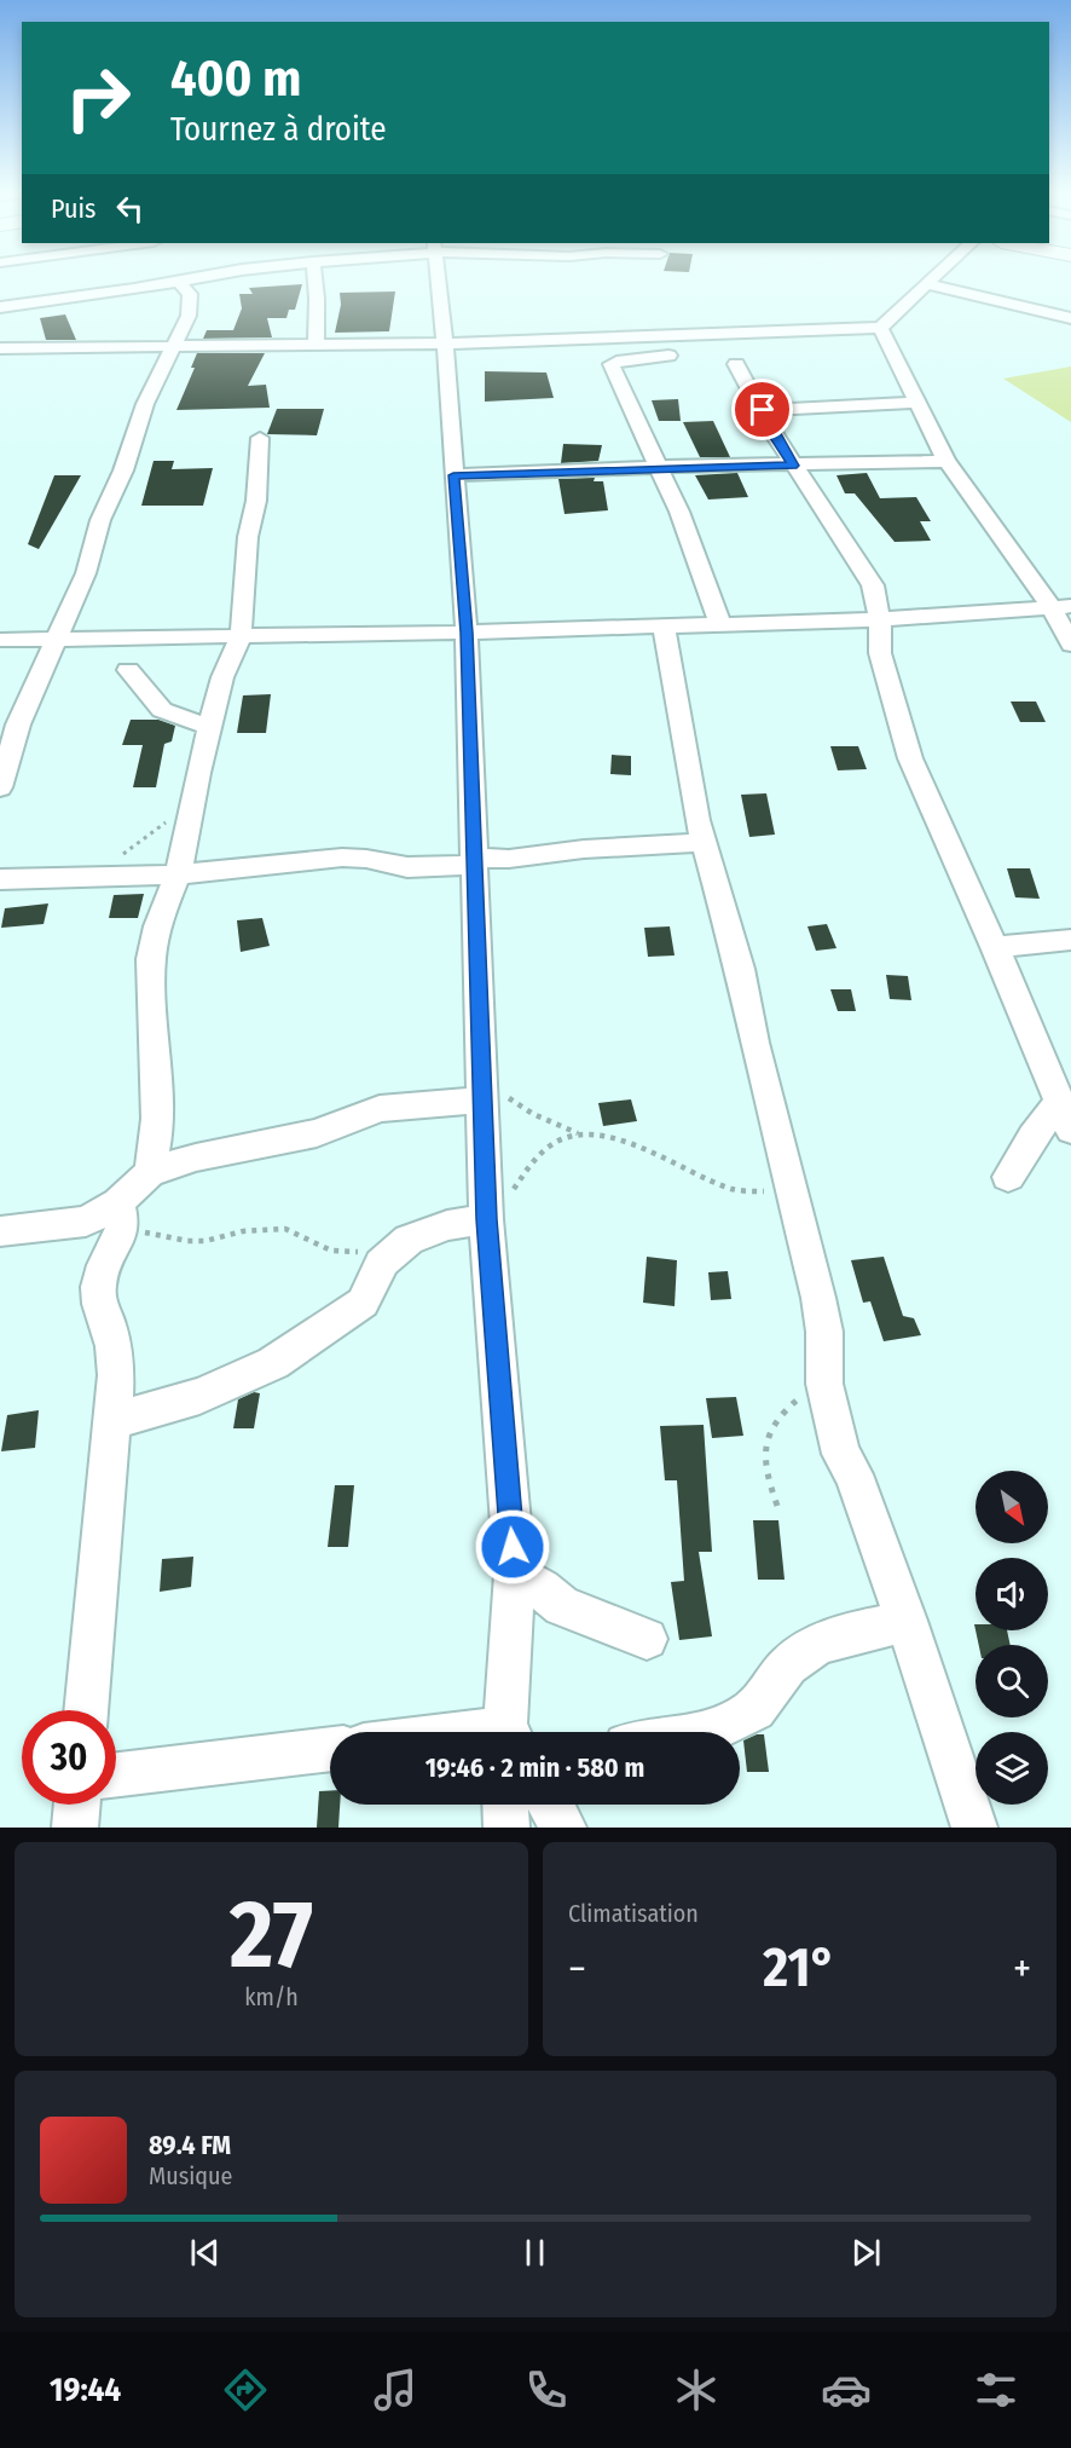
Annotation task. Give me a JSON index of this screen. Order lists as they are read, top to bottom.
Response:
{
  "north": "bottom right",
  "page": {
    "turn": ["400 m", "Tournez à droite"],
    "then": "Puis",
    "limit": "30",
    "trip": "19:46 · 2 min · 580 m",
    "tile": [
      ["27", "km/h"],
      "Climatisation"
    ],
    "heat": ["−", "21°", "+"],
    "song": ["89.4 FM", "Musique"],
    "tabs": "19:44"
  }
}
